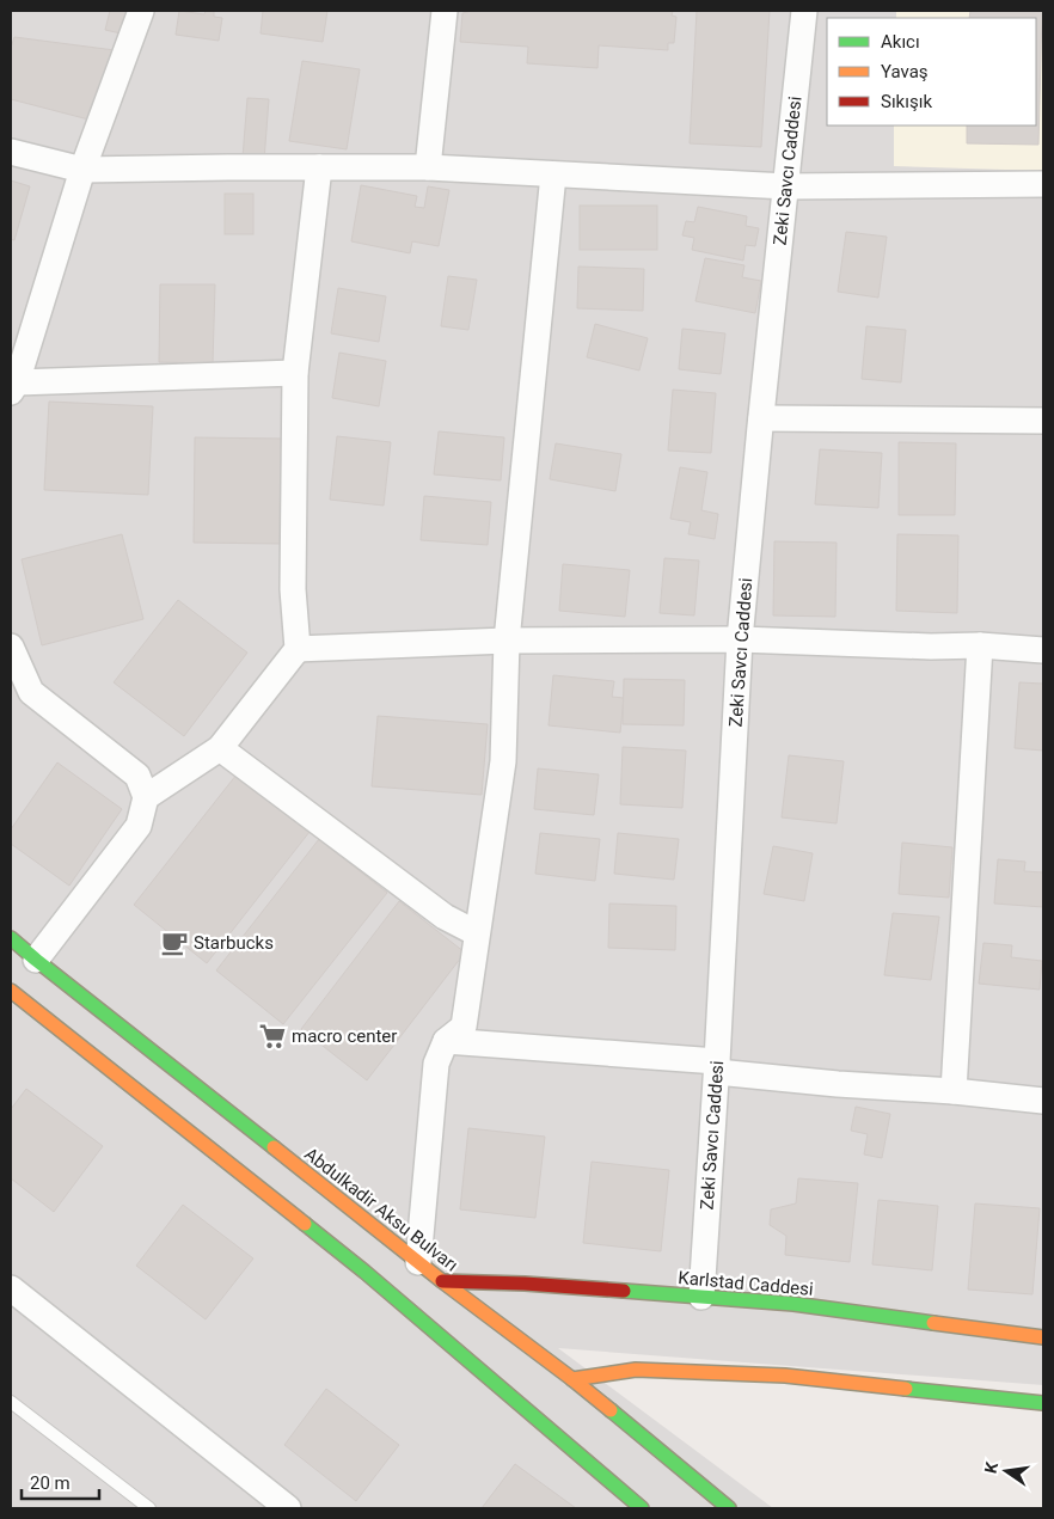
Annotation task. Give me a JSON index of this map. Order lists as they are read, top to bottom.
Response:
{
  "streets": {
    "main road": ["Abdulkadir Aksu Bulvarı", "Karlstad Caddesi"],
    "street": ["Zeki Savcı Caddesi"]
  },
  "crossings": [
    ["Zeki Savcı Caddesi", "Karlstad Caddesi"],
    ["Abdulkadir Aksu Bulvarı", "Karlstad Caddesi"]
  ],
  "places": {
    "cafe": ["Starbucks"],
    "supermarket": ["macro center"]
  },
  "legend": ["Akıcı", "Yavaş", "Sıkışık"],
  "scale_bar": "20 m",
  "north": "left"
}
